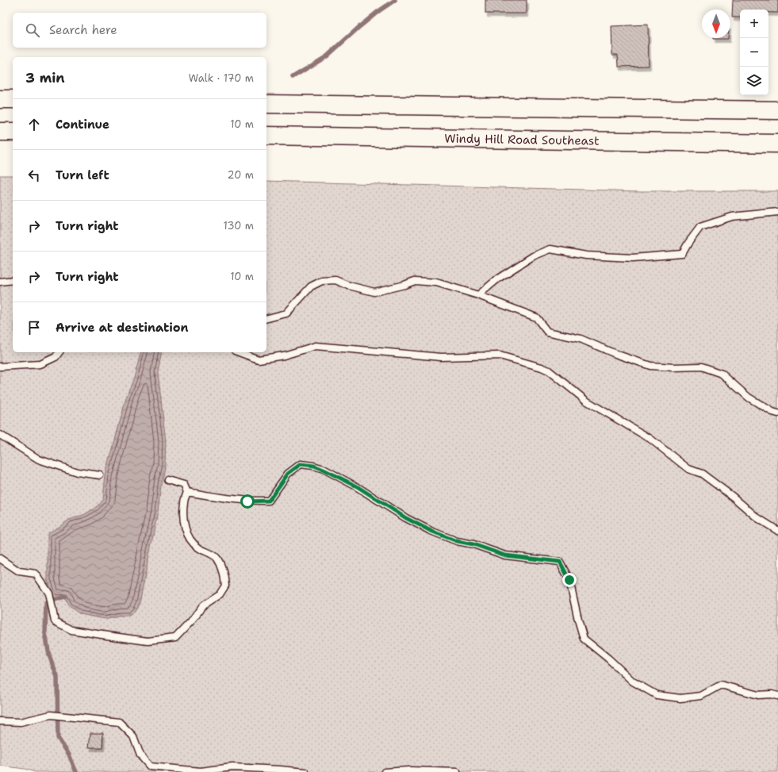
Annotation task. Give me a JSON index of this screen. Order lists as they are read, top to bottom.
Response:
{
  "streets": {
    "main road": ["Windy Hill Road Southeast"]
  },
  "north": "bottom",
  "page": {
    "map_buttons": ["+", "−"],
    "search": "Search here",
    "heading": ["3 min", "Walk · 170 m"],
    "list": [
      ["Continue", "10 m"],
      ["Turn left", "20 m"],
      ["Turn right", "130 m"],
      ["Turn right", "10 m"],
      "Arrive at destination"
    ]
  }
}
